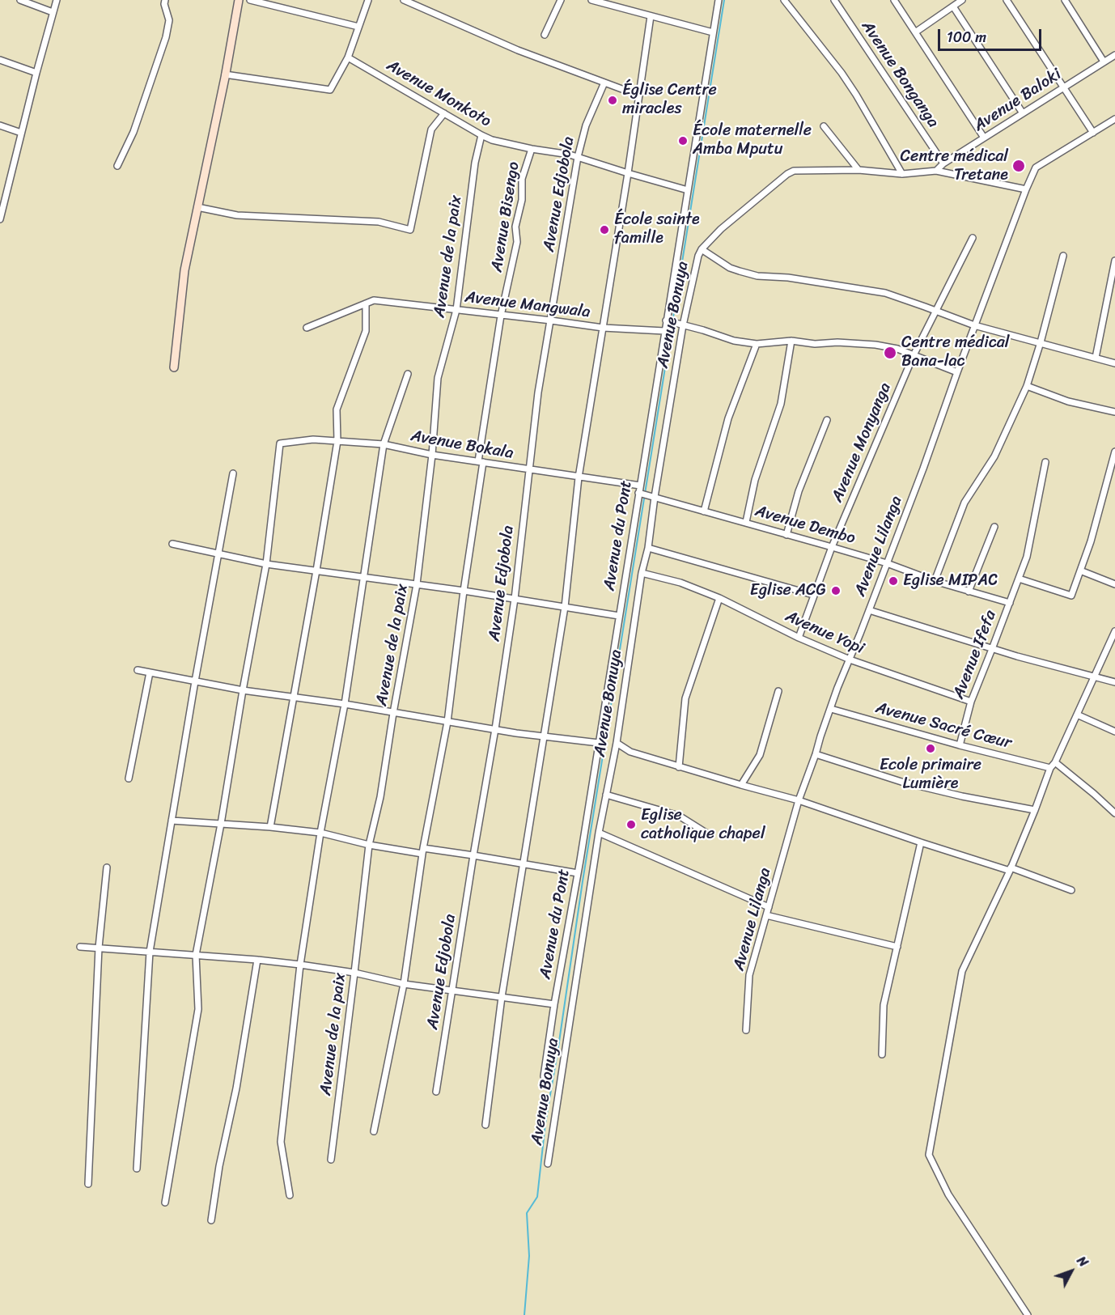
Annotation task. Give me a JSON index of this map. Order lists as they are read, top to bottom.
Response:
{
  "streets": {
    "street": [
      "Avenue Bonganga",
      "Avenue Monkoto",
      "Avenue Baloki",
      "Avenue Edjobola",
      "Avenue Bisengo",
      "Avenue de la paix",
      "Avenue Mangwala",
      "Avenue Bonuya",
      "Avenue Monyanga",
      "Avenue Bokala",
      "Avenue Dembo",
      "Avenue du Pont",
      "Avenue Lilanga",
      "Avenue Yopi",
      "Avenue Ifefa",
      "Avenue Sacré Cœur"
    ]
  },
  "crossings": [
    ["Avenue Bonganga", "Avenue Baloki"],
    ["Avenue Monkoto", "Avenue Edjobola"],
    ["Avenue Monkoto", "Avenue Bisengo"],
    ["Avenue Monkoto", "Avenue de la paix"],
    ["Avenue Monkoto", "Avenue du Pont"],
    ["Avenue Edjobola", "Avenue Mangwala"],
    ["Avenue Edjobola", "Avenue Bokala"],
    ["Avenue Bisengo", "Avenue Mangwala"],
    ["Avenue Bisengo", "Avenue Bokala"],
    ["Avenue de la paix", "Avenue Mangwala"],
    ["Avenue de la paix", "Avenue Bokala"],
    ["Avenue Mangwala", "Avenue du Pont"],
    ["Avenue Bonuya", "Avenue Dembo"],
    ["Avenue Bonuya", "Avenue du Pont"],
    ["Avenue Bonuya", "Avenue Yopi"],
    ["Avenue Monyanga", "Avenue Dembo"],
    ["Avenue Monyanga", "Avenue Yopi"],
    ["Avenue Bokala", "Avenue du Pont"],
    ["Avenue Dembo", "Avenue du Pont"],
    ["Avenue Dembo", "Avenue Lilanga"],
    ["Avenue Dembo", "Avenue Ifefa"],
    ["Avenue Lilanga", "Avenue Yopi"],
    ["Avenue Lilanga", "Avenue Sacré Cœur"],
    ["Avenue Yopi", "Avenue Ifefa"],
    ["Avenue Ifefa", "Avenue Sacré Cœur"]
  ],
  "places": [
    "Église Centre miracles",
    "École maternelle Amba Mputu",
    "Centre médical Tretane",
    "École sainte famille",
    "Centre médical Bana-lac",
    "Eglise MIPAC",
    "Eglise ACG",
    "Ecole primaire Lumière",
    "Eglise catholique chapel"
  ],
  "scale_bar": "100 m",
  "north": "top right"
}
